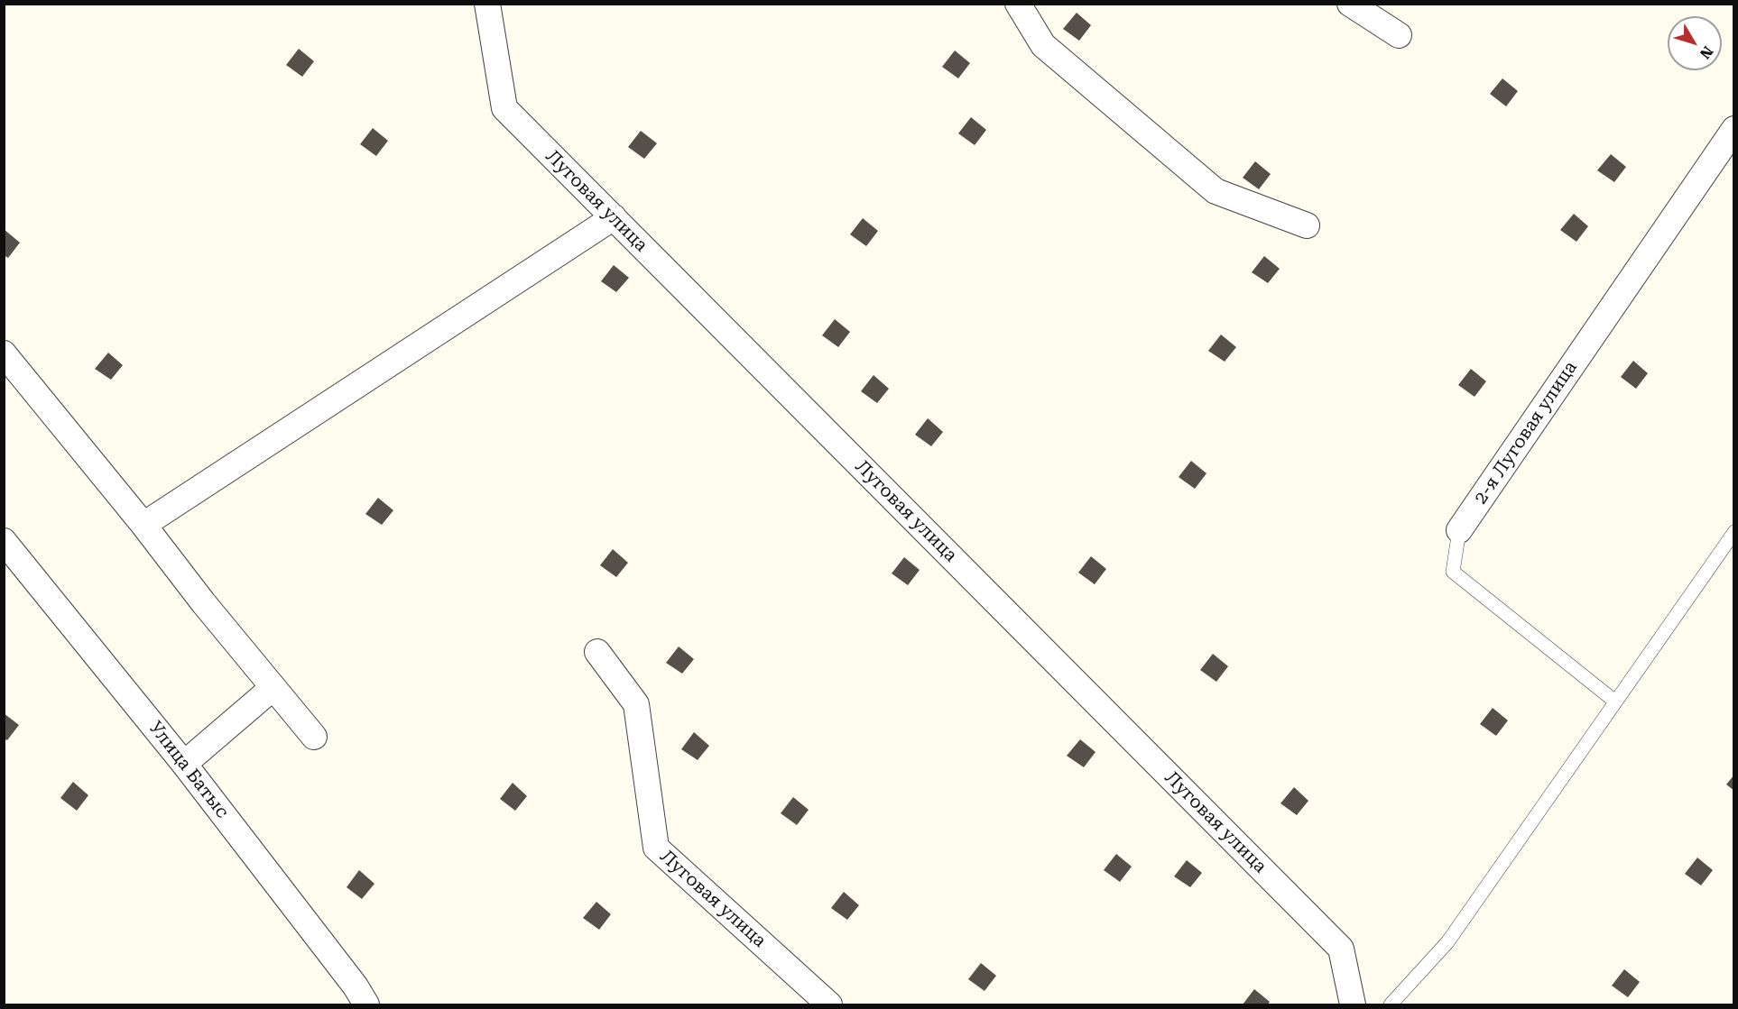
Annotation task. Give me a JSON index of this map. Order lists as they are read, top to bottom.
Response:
{
  "streets": {
    "street": ["Луговая улица", "2-я Луговая улица", "Улица Батыс"]
  },
  "north": "bottom right"
}
